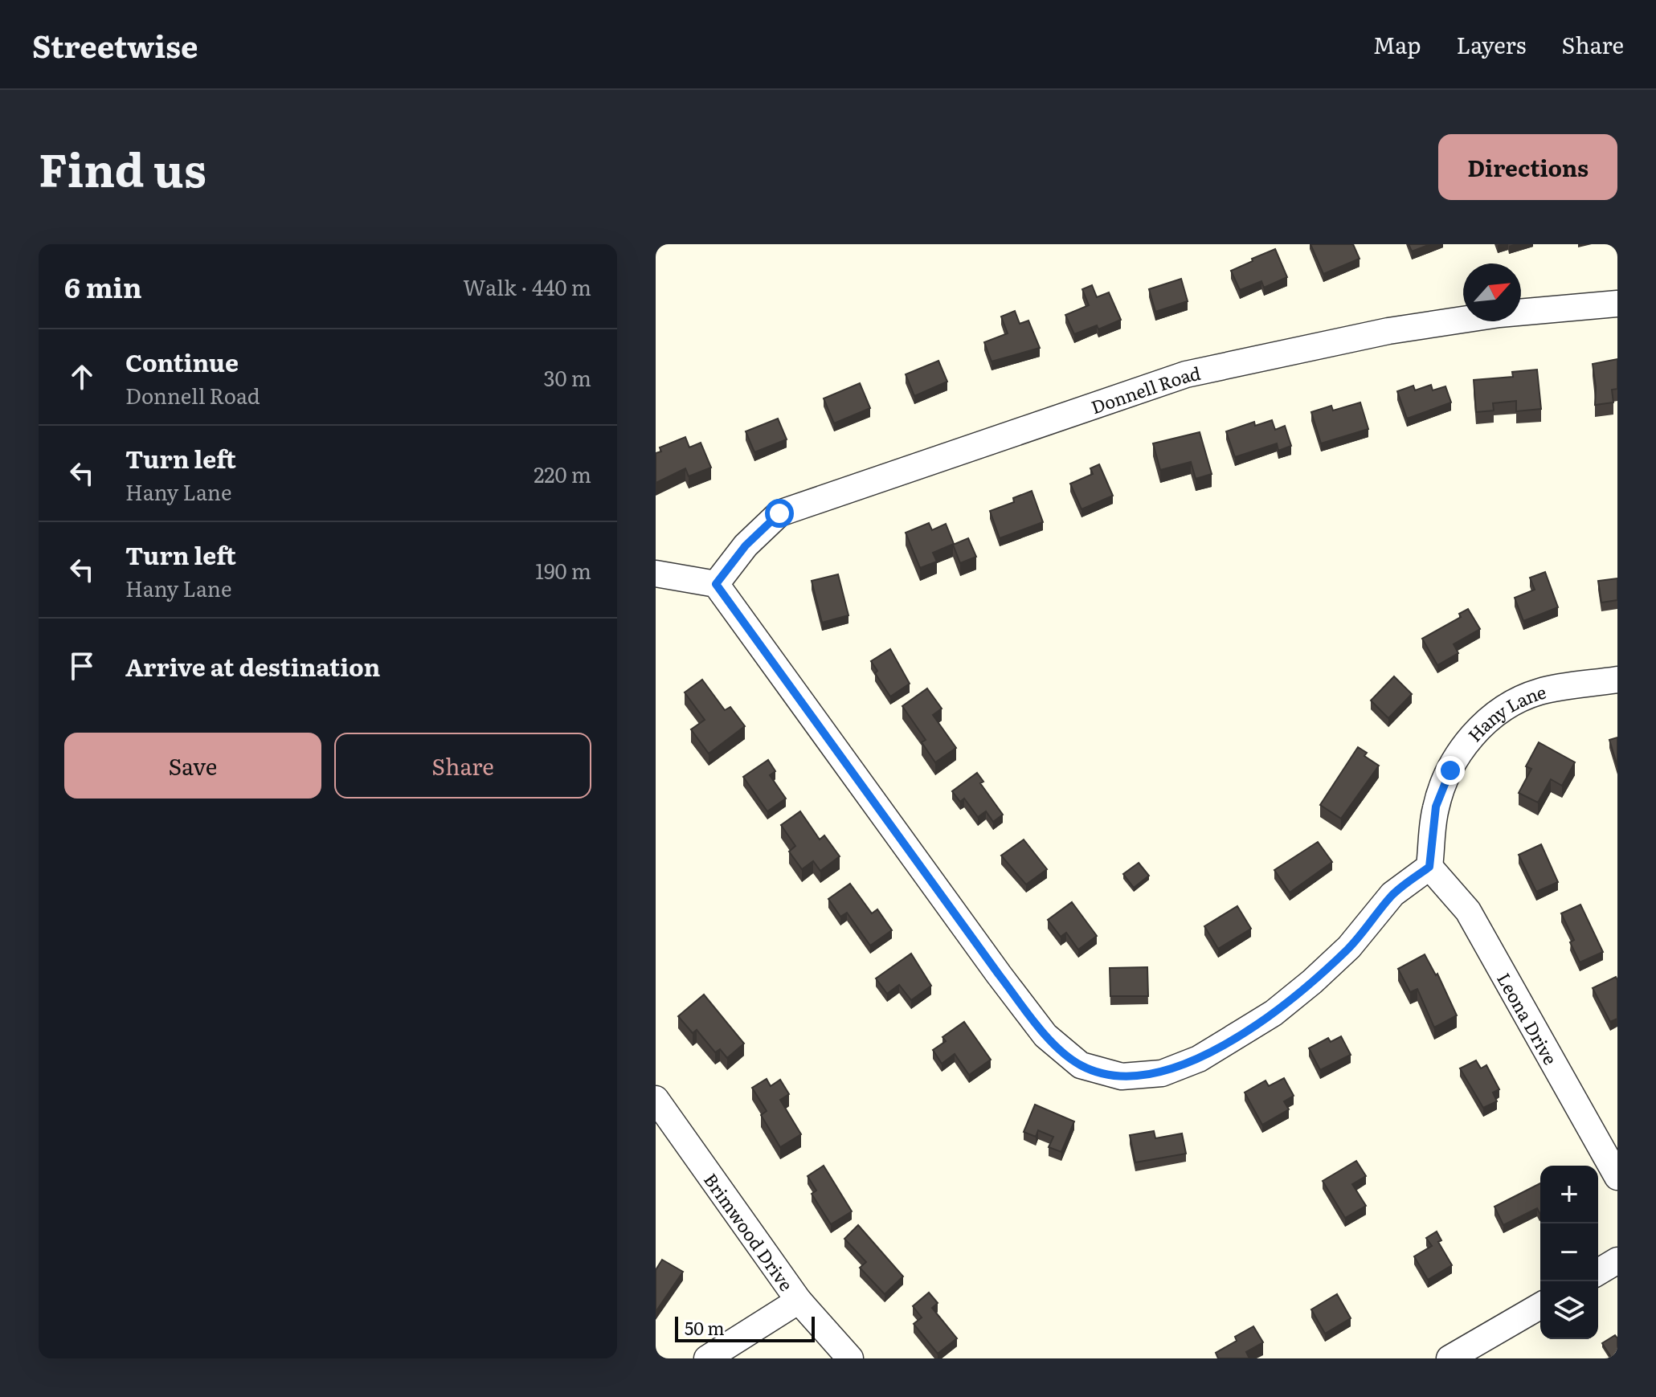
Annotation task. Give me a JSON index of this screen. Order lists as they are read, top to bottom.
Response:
{
  "streets": {
    "street": [
      "Donnell Road",
      "Hany Lane",
      "Leona Drive",
      "Brimwood Drive"
    ]
  },
  "crossings": [
    ["Hany Lane", "Leona Drive"]
  ],
  "scale_bar": "50 m",
  "north": "top right",
  "page": {
    "header": "Streetwise",
    "nav": ["Map", "Layers", "Share"],
    "title": "Find us",
    "buttons": [
      "Directions",
      ["Save", "Share"]
    ],
    "heading": ["6 min", "Walk · 440 m"],
    "list": [
      ["Continue", "Donnell Road", "30 m"],
      ["Turn left", "Hany Lane", "220 m"],
      ["Turn left", "Hany Lane", "190 m"],
      "Arrive at destination"
    ],
    "map_buttons": ["+", "−"],
    "scale": "50 m"
  }
}
